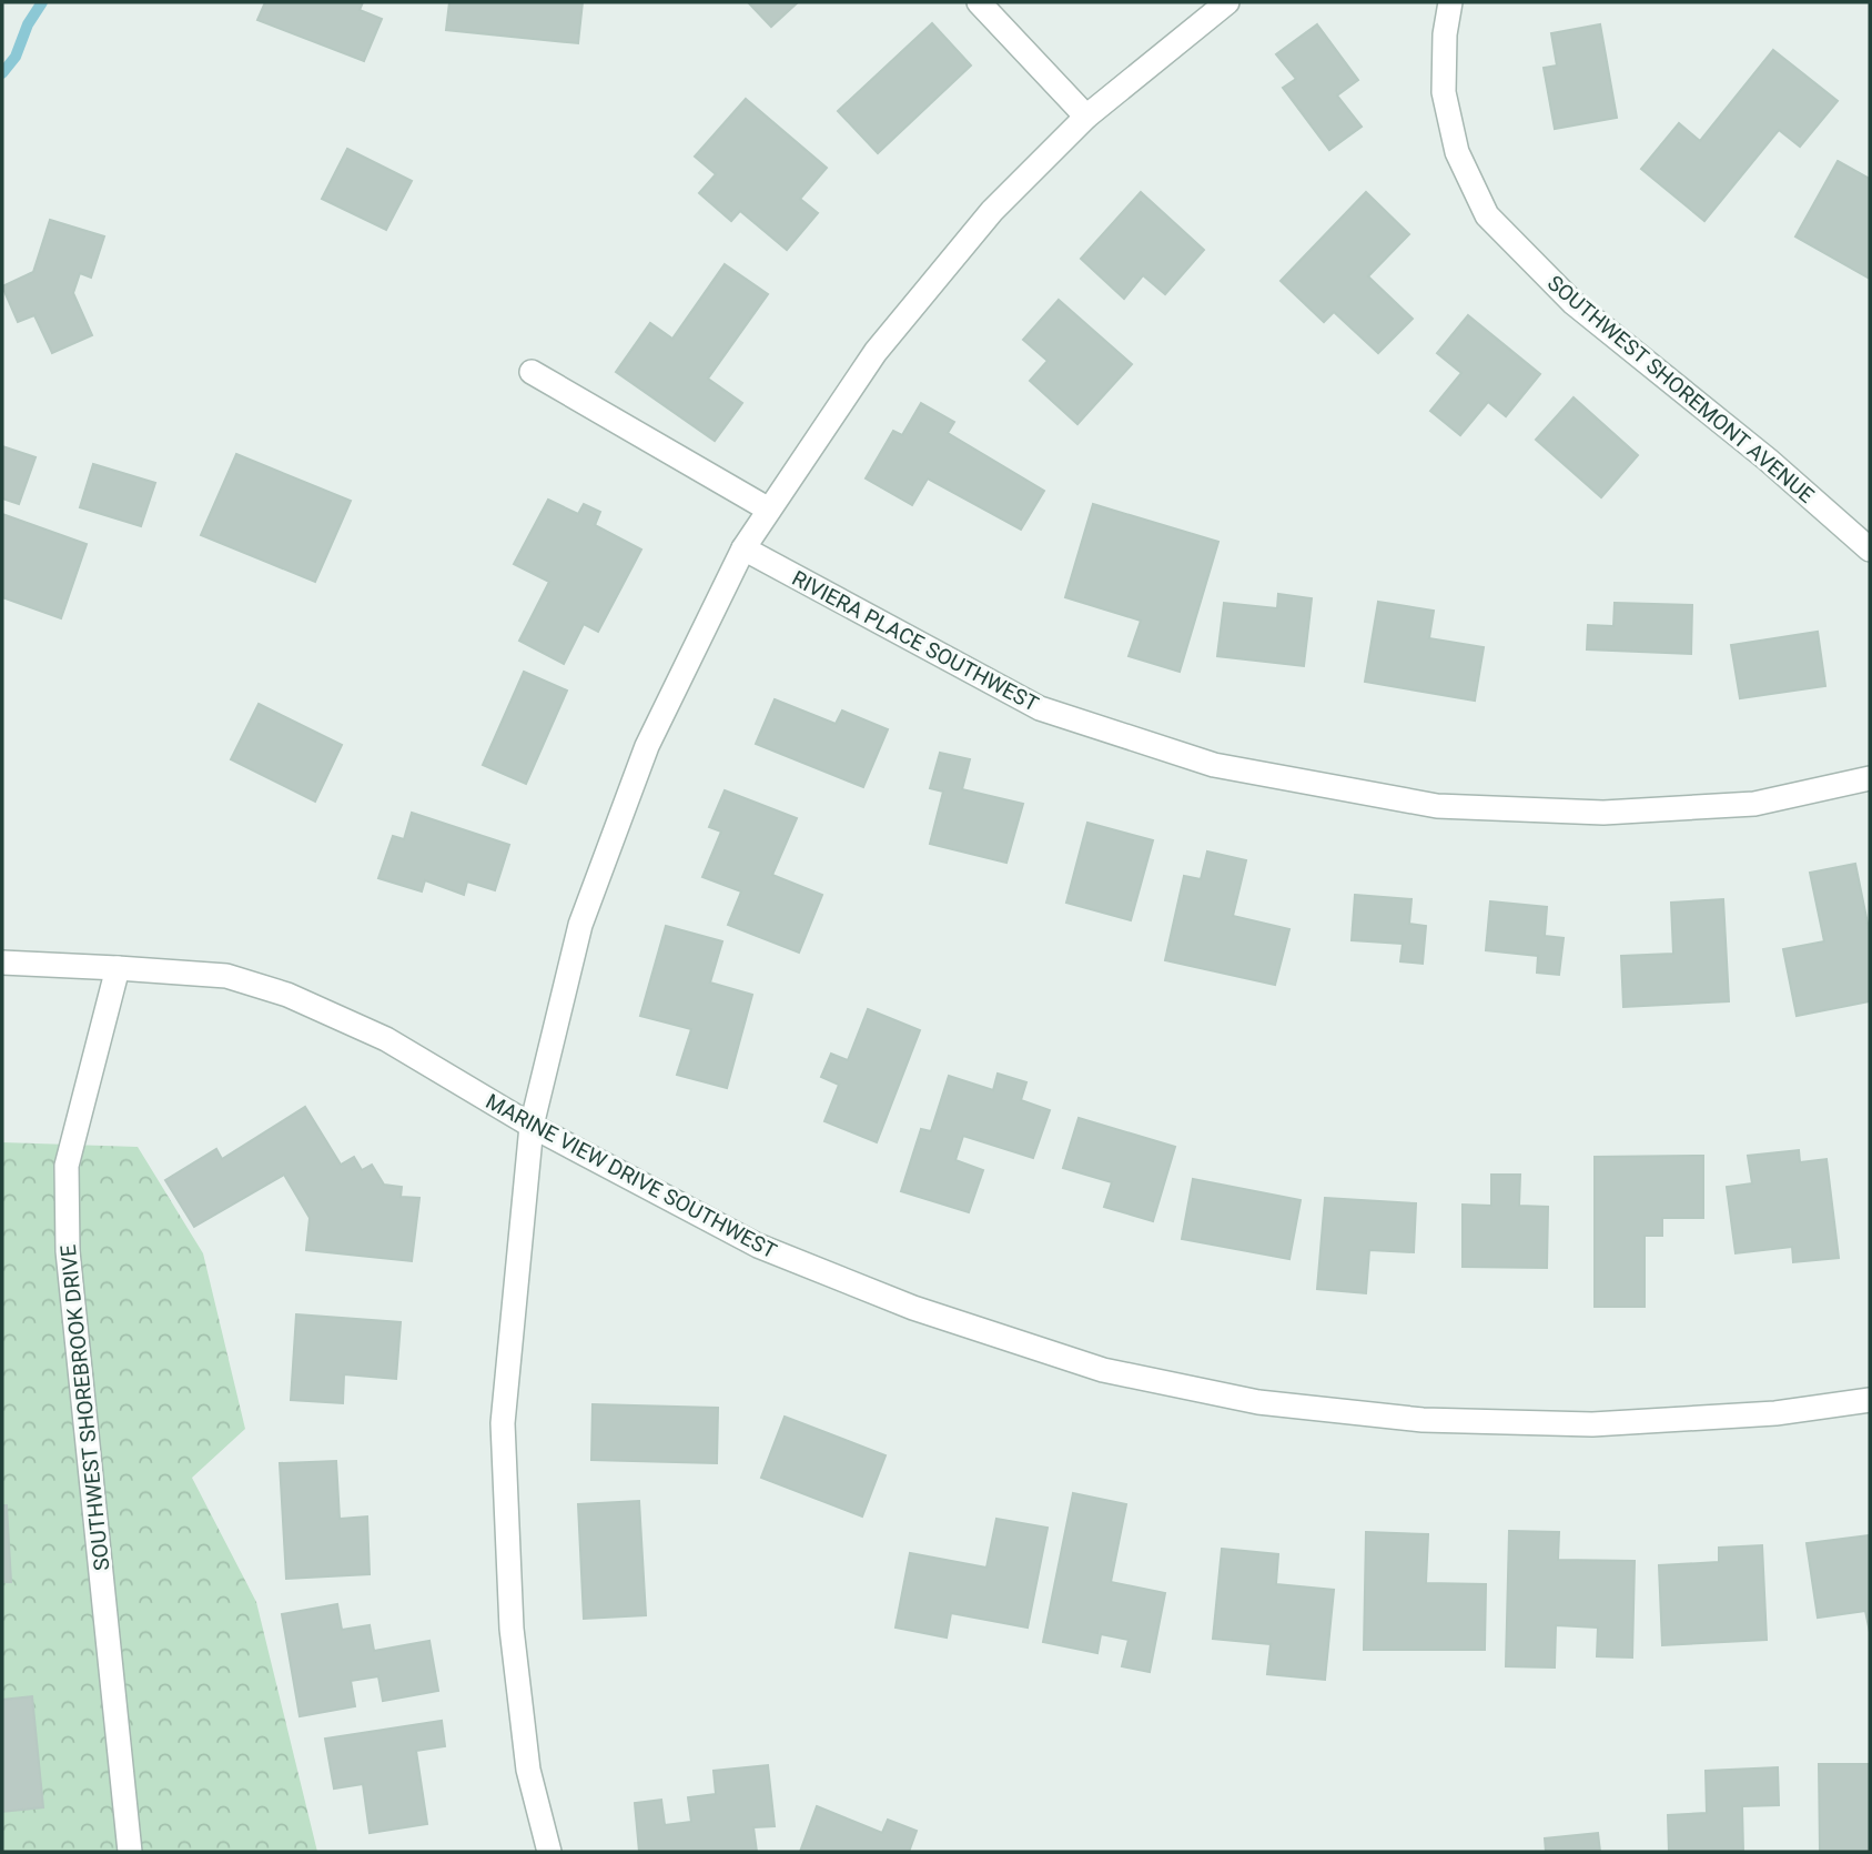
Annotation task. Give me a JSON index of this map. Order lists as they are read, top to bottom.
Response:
{
  "streets": {
    "street": [
      "SOUTHWEST SHOREMONT AVENUE",
      "RIVIERA PLACE SOUTHWEST",
      "MARINE VIEW DRIVE SOUTHWEST",
      "SOUTHWEST SHOREBROOK DRIVE"
    ]
  },
  "crossings": [
    ["MARINE VIEW DRIVE SOUTHWEST", "SOUTHWEST SHOREBROOK DRIVE"]
  ]
}
